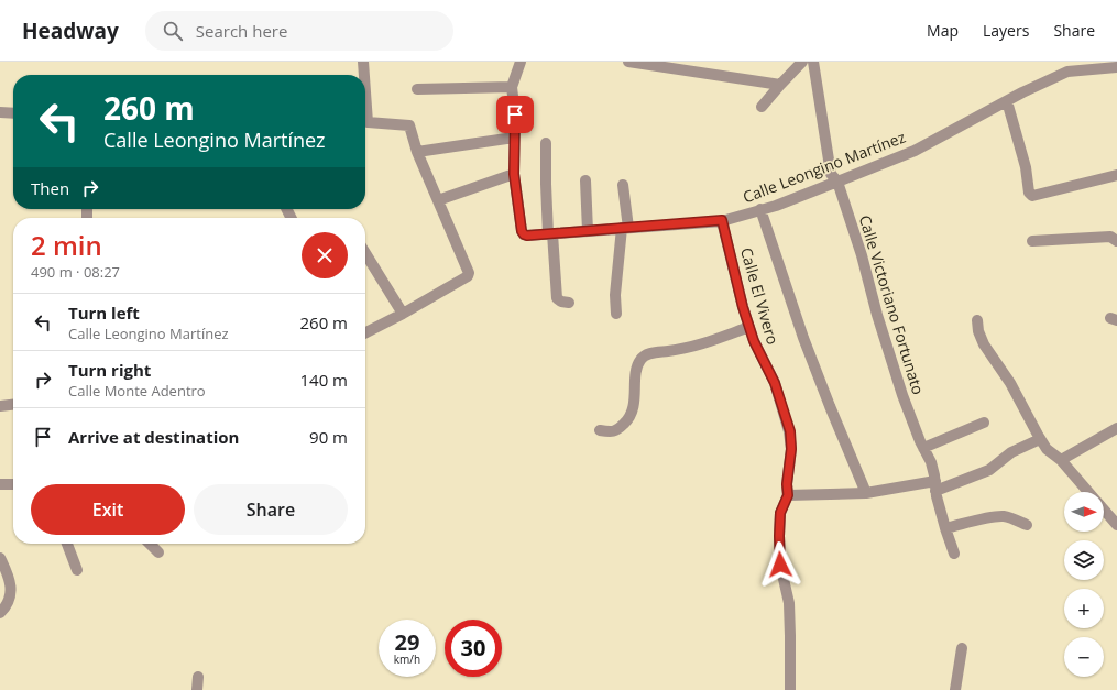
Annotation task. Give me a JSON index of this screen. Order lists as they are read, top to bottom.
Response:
{
  "streets": {
    "street": ["Calle Leongino Martínez", "Calle El Vivero", "Calle Victoriano Fortunato"]
  },
  "crossings": [
    ["Calle Leongino Martínez", "Calle El Vivero"],
    ["Calle Leongino Martínez", "Calle Victoriano Fortunato"]
  ],
  "north": "right",
  "page": {
    "header": "Headway",
    "search": "Search here",
    "nav": ["Map", "Layers", "Share"],
    "turn": ["260 m", "Calle Leongino Martínez"],
    "then": "Then",
    "heading": ["2 min", "490 m · 08:27"],
    "list": [
      {
        "name": "Turn left",
        "note": "Calle Leongino Martínez",
        "value": "260 m"
      },
      {
        "name": "Turn right",
        "note": "Calle Monte Adentro",
        "value": "140 m"
      },
      {
        "name": "Arrive at destination",
        "value": "90 m"
      }
    ],
    "buttons": ["Exit", "Share"],
    "map_buttons": ["+", "−"],
    "speed": "29 km/h",
    "limit": "30"
  }
}
